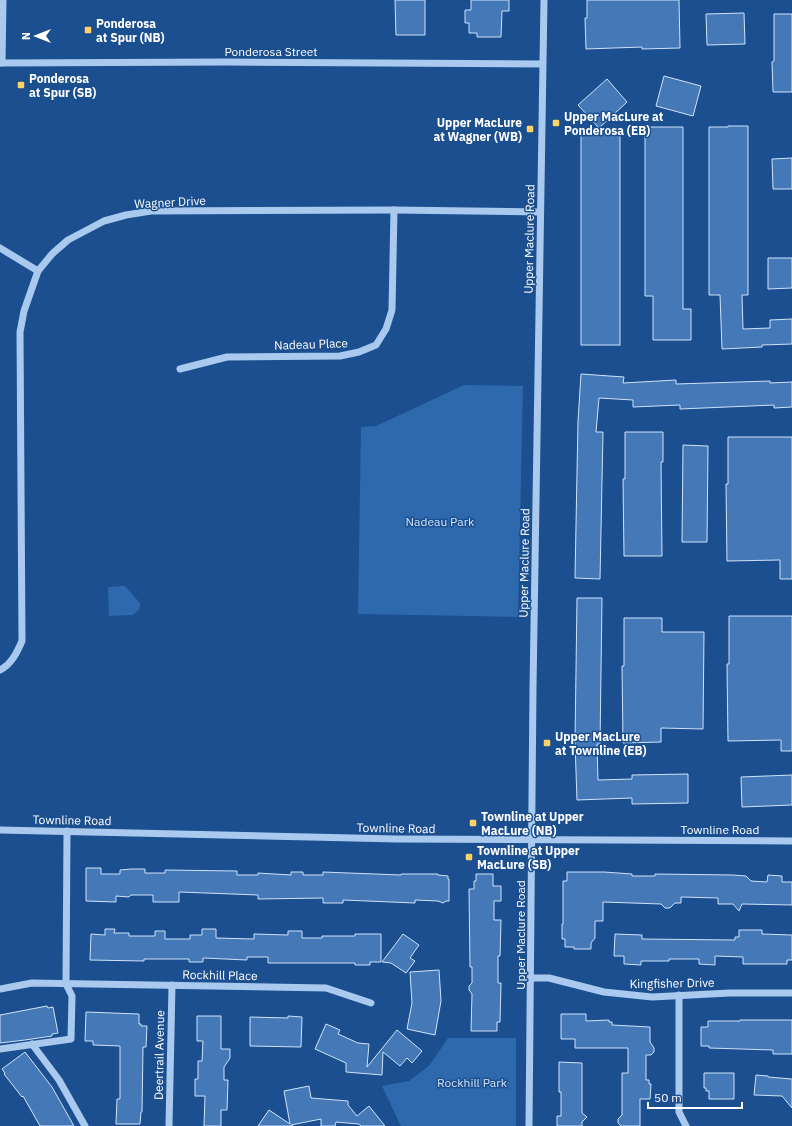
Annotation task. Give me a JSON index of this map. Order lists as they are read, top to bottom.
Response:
{
  "streets": {
    "street": [
      "Ponderosa Street",
      "Wagner Drive",
      "Upper Maclure Road",
      "Nadeau Place",
      "Townline Road",
      "Rockhill Place",
      "Kingfisher Drive",
      "Deertrail Avenue"
    ]
  },
  "crossings": [
    ["Ponderosa Street", "Upper Maclure Road"],
    ["Wagner Drive", "Upper Maclure Road"],
    ["Wagner Drive", "Nadeau Place"],
    ["Upper Maclure Road", "Townline Road"],
    ["Upper Maclure Road", "Kingfisher Drive"],
    ["Rockhill Place", "Deertrail Avenue"]
  ],
  "parks": ["Nadeau Park", "Rockhill Park"],
  "places": {
    "transit": [
      "Ponderosa at Spur (NB)",
      "Ponderosa at Spur (SB)",
      "Upper MacLure at Ponderosa (EB)",
      "Upper MacLure at Wagner (WB)",
      "Upper MacLure at Townline (EB)",
      "Townline at Upper MacLure (NB)",
      "Townline at Upper MacLure (SB)"
    ]
  },
  "scale_bar": "50 m",
  "north": "left"
}
